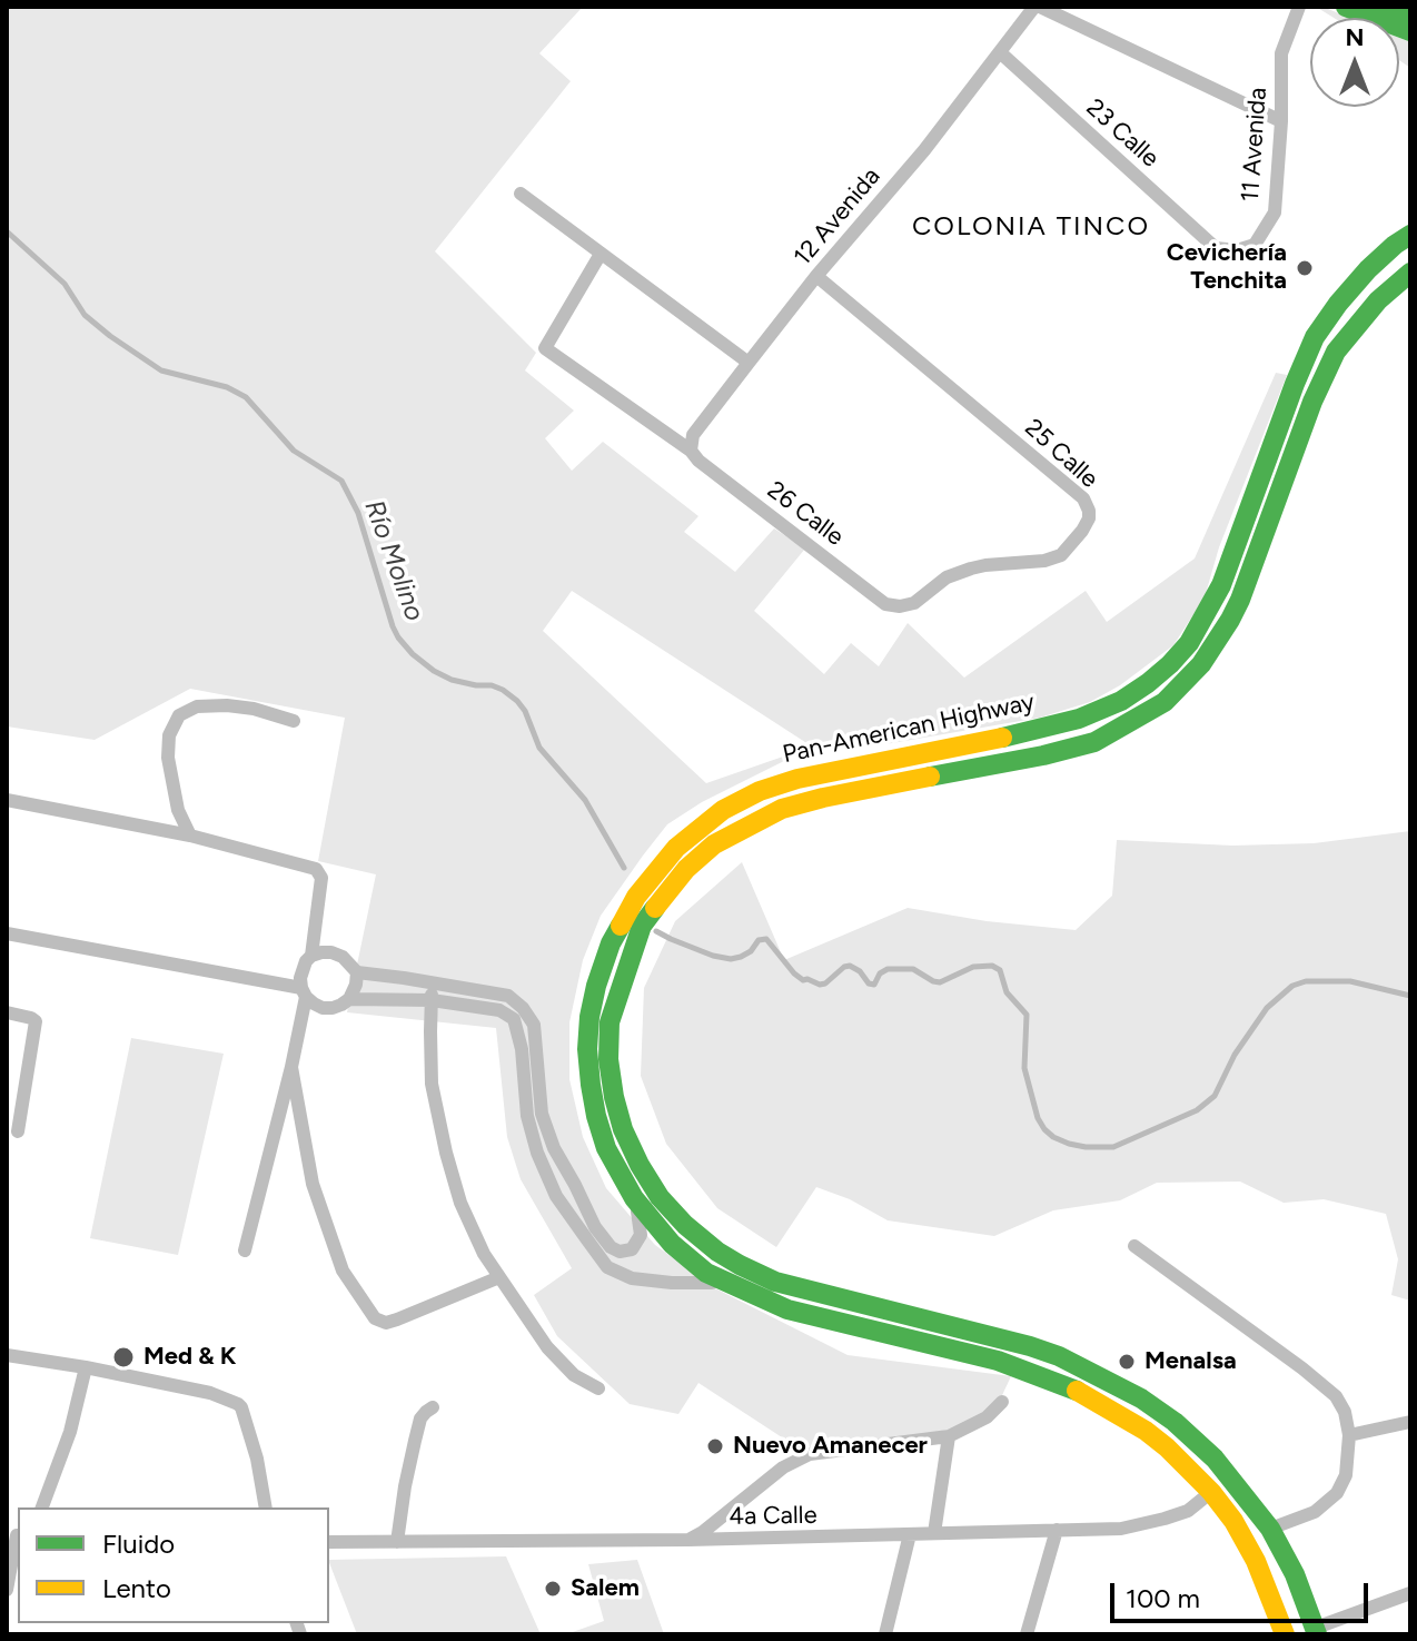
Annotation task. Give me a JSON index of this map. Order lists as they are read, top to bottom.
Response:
{
  "streets": {
    "main road": ["Pan-American Highway"],
    "street": [
      "23 Calle",
      "11 Avenida",
      "12 Avenida",
      "25 Calle",
      "26 Calle",
      "4a Calle"
    ]
  },
  "crossings": [
    ["23 Calle", "11 Avenida"],
    ["23 Calle", "12 Avenida"],
    ["12 Avenida", "25 Calle"],
    ["12 Avenida", "26 Calle"],
    ["25 Calle", "26 Calle"],
    ["Pan-American Highway", "4a Calle"]
  ],
  "districts": ["COLONIA TINCO"],
  "water": ["Río Molino"],
  "places": [
    "Cevichería Tenchita",
    "Med & K",
    "Menalsa",
    "Nuevo Amanecer",
    "Salem"
  ],
  "legend": ["Fluido", "Lento"],
  "scale_bar": "100 m",
  "north": "top"
}
